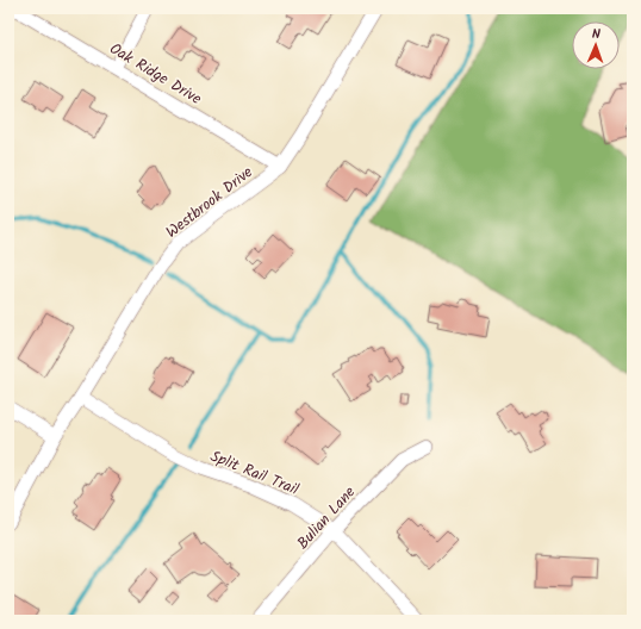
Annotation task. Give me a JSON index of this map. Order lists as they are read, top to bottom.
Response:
{
  "streets": {
    "street": [
      "Oak Ridge Drive",
      "Westbrook Drive",
      "Split Rail Trail",
      "Bulian Lane"
    ]
  },
  "crossings": [
    ["Oak Ridge Drive", "Westbrook Drive"],
    ["Westbrook Drive", "Split Rail Trail"],
    ["Split Rail Trail", "Bulian Lane"]
  ],
  "north": "top"
}
